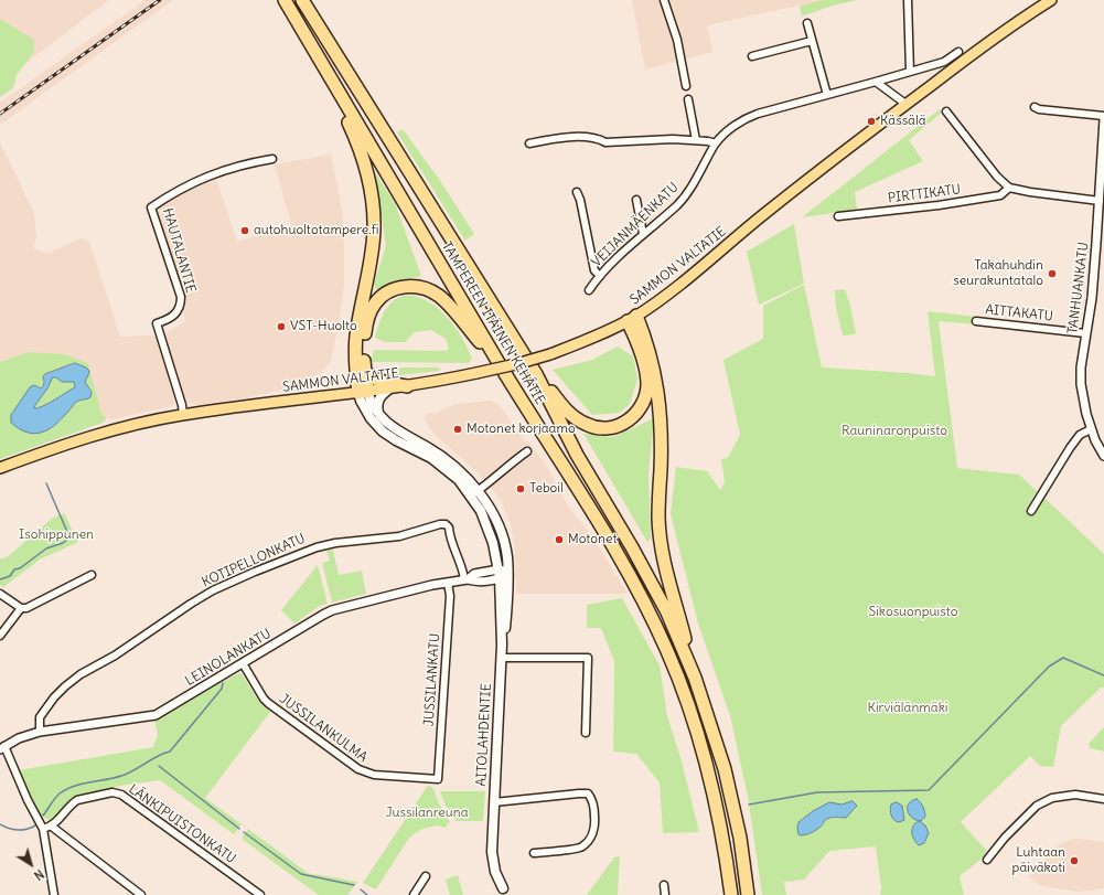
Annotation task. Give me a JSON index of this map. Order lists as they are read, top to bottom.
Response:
{
  "streets": {
    "highway": ["TAMPEREEN ITÄINEN KEHÄTIE"],
    "main road": ["SAMMON VALTATIE", "AITOLAHDENTIE"],
    "street": [
      "PIRTTIKATU",
      "VEIJANMÄENKATU",
      "HAUTALANTIE",
      "TANHUANKATU",
      "AITTAKATU",
      "KOTIPELLONKATU",
      "LEINOLANKATU",
      "JUSSILANKATU",
      "JUSSILANKULMA",
      "LÄNKIPUISTONKATU"
    ]
  },
  "crossings": [
    ["HAUTALANTIE", "SAMMON VALTATIE"],
    ["SAMMON VALTATIE", "AITOLAHDENTIE"],
    ["TANHUANKATU", "AITTAKATU"],
    ["KOTIPELLONKATU", "LEINOLANKATU"],
    ["LEINOLANKATU", "JUSSILANKATU"],
    ["LEINOLANKATU", "JUSSILANKULMA"],
    ["LEINOLANKATU", "AITOLAHDENTIE"],
    ["JUSSILANKATU", "JUSSILANKULMA"]
  ],
  "parks": [
    "Rauninaronpuisto",
    "Isohippunen",
    "Sikosuonpuisto",
    "Kirviälänmäki",
    "Jussilanreuna"
  ],
  "places": [
    "Kässälä",
    "autohuoltotampere.fi",
    "Takahuhdin seurakuntatalo",
    "VST-Huolto",
    "Motonet korjaamo",
    "Teboil",
    "Motonet",
    "Luhtaan päiväkoti"
  ],
  "north": "bottom right"
}
